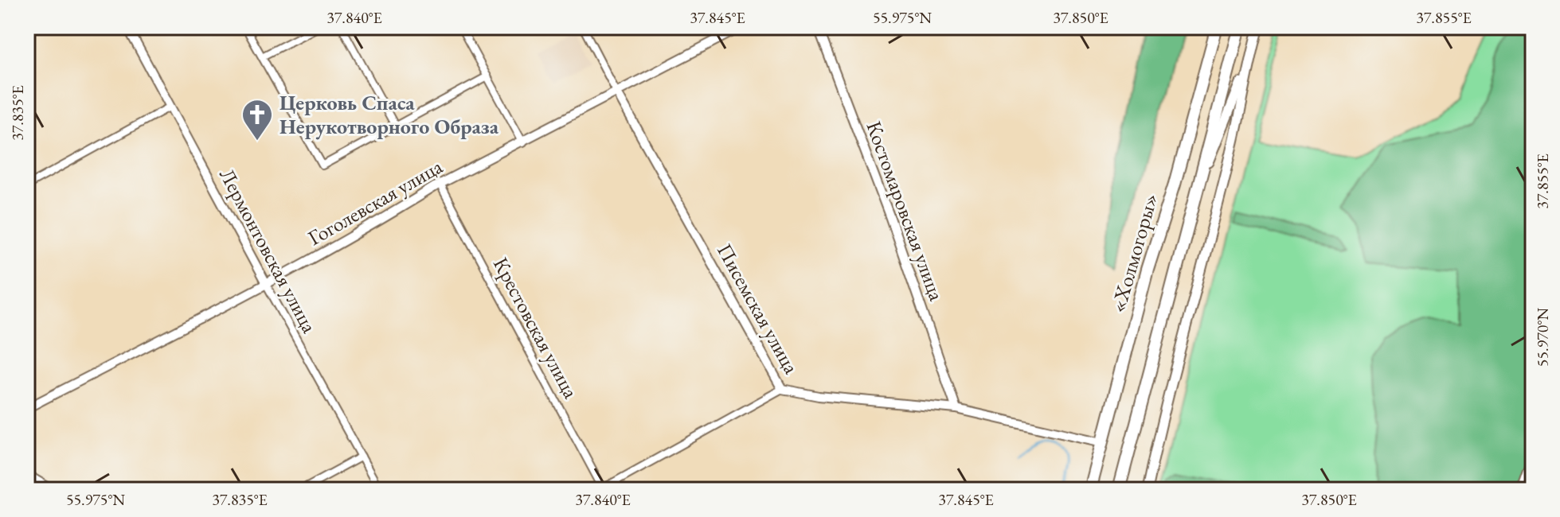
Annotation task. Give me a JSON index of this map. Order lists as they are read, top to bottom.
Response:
{
  "streets": {
    "highway": ["«Холмогоры»"],
    "street": [
      "Гоголевская улица",
      "Костомаровская улица",
      "Лермонтовская улица",
      "Писемская улица",
      "Крестовская улица"
    ]
  },
  "crossings": [
    ["Гоголевская улица", "Лермонтовская улица"],
    ["Гоголевская улица", "Писемская улица"],
    ["Гоголевская улица", "Крестовская улица"],
    ["Костомаровская улица", "Писемская улица"],
    ["«Холмогоры»", "Писемская улица"]
  ],
  "places": {
    "church": ["Церковь Спаса Нерукотворного Образа"]
  },
  "coordinates": [
    "37.840°E",
    "37.845°E",
    "55.975°N",
    "37.850°E",
    "37.855°E",
    "37.835°E",
    "55.970°N"
  ]
}
